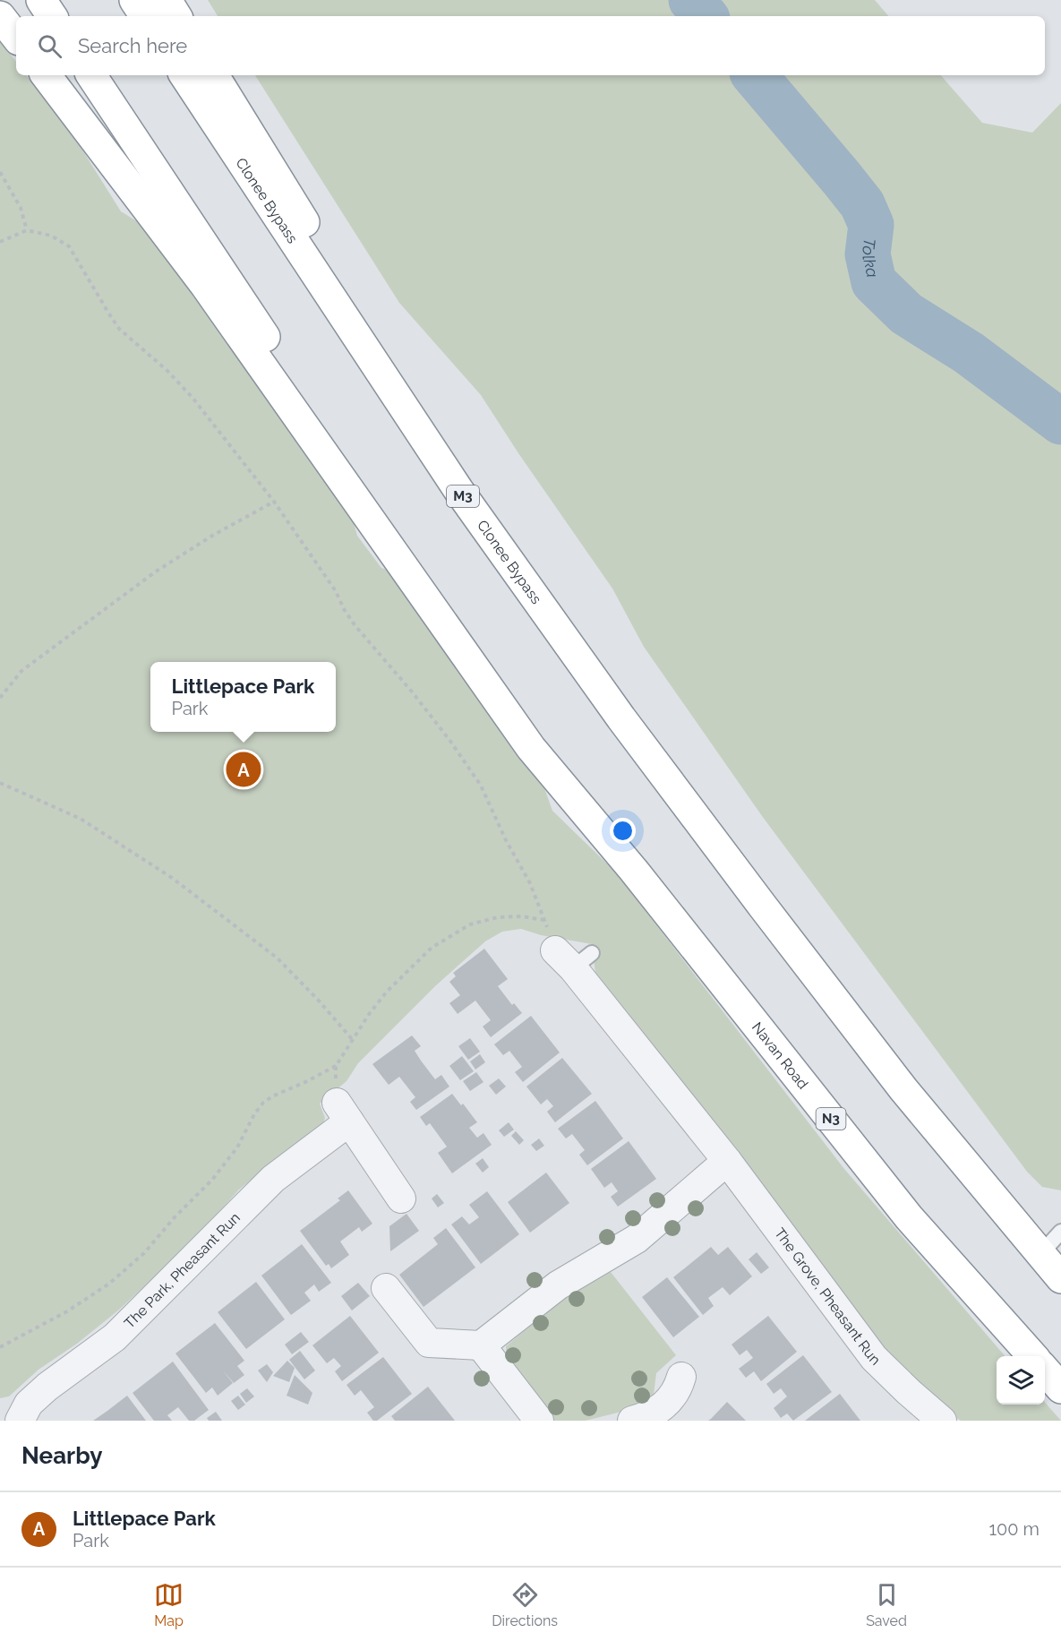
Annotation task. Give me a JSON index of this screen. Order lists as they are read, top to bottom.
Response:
{
  "streets": {
    "highway": [
      "Clonee Bypass",
      "M3",
      "Navan Road",
      "N3"
    ],
    "street": ["The Park, Pheasant Run", "The Grove, Pheasant Run"]
  },
  "water": ["Tolka"],
  "page": {
    "search": "Search here",
    "popup": ["Littlepace Park", "Park"],
    "pins": "A",
    "heading": "Nearby",
    "list": [
      {
        "mark": "A",
        "name": "Littlepace Park",
        "note": "Park",
        "value": "100 m"
      }
    ],
    "nav": ["Map", "Directions", "Saved"]
  }
}
